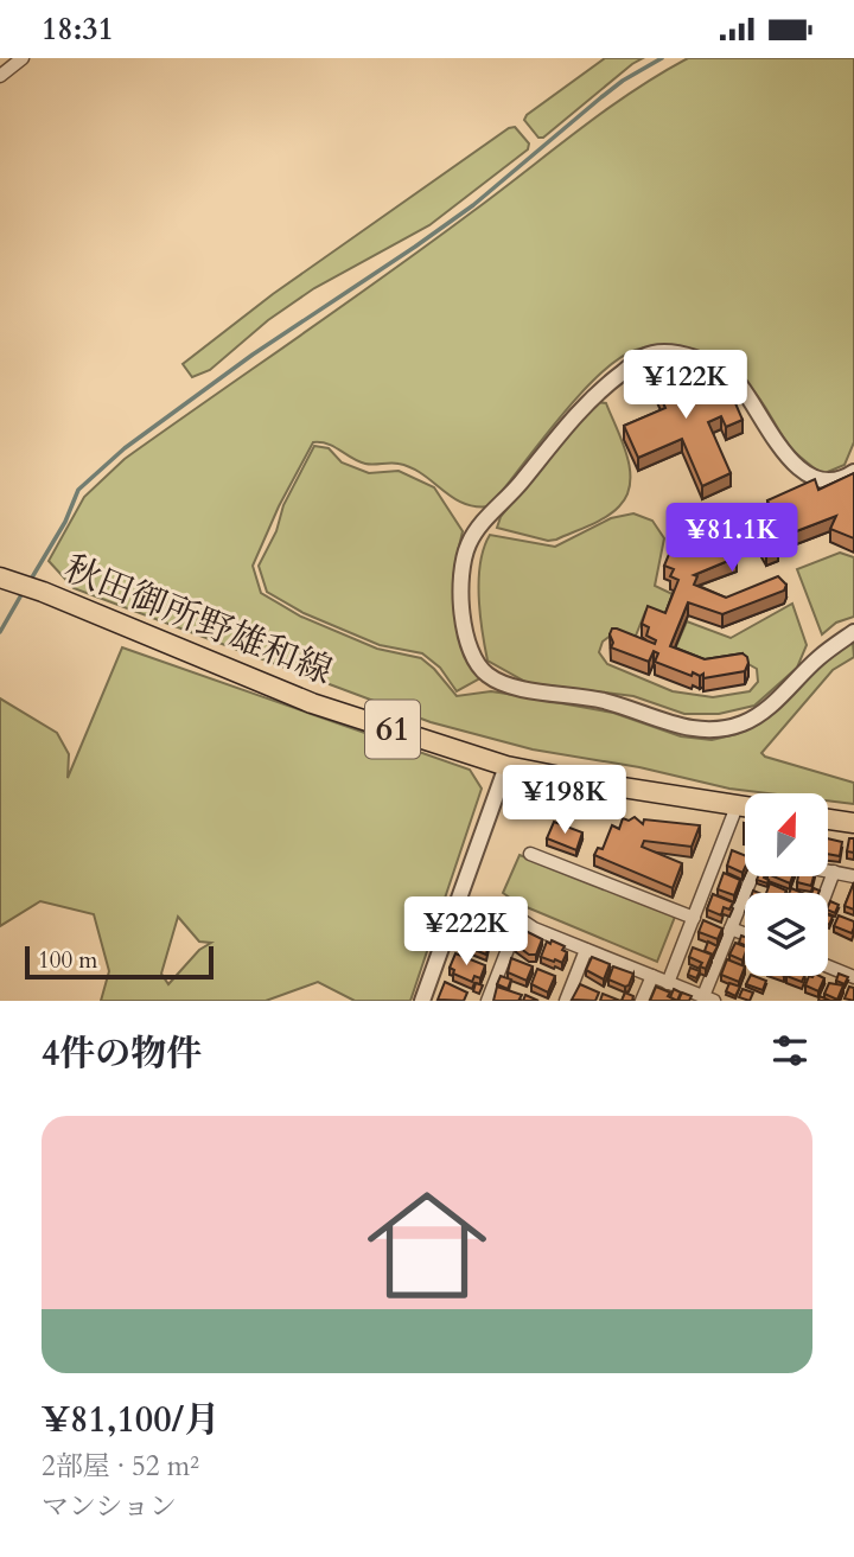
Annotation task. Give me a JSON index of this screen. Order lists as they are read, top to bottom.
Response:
{
  "streets": {
    "main road": ["秋田御所野雄和線", "61"]
  },
  "scale_bar": "100 m",
  "north": "top",
  "page": {
    "status": "18:31",
    "price": [
      "¥122K",
      "¥81.1K",
      "¥198K",
      "¥222K"
    ],
    "scale": "100 m",
    "heading": "4件の物件",
    "list": [
      {
        "name": "¥81,100/月",
        "note": "2部屋 · 52 m² · マンション"
      }
    ]
  }
}
